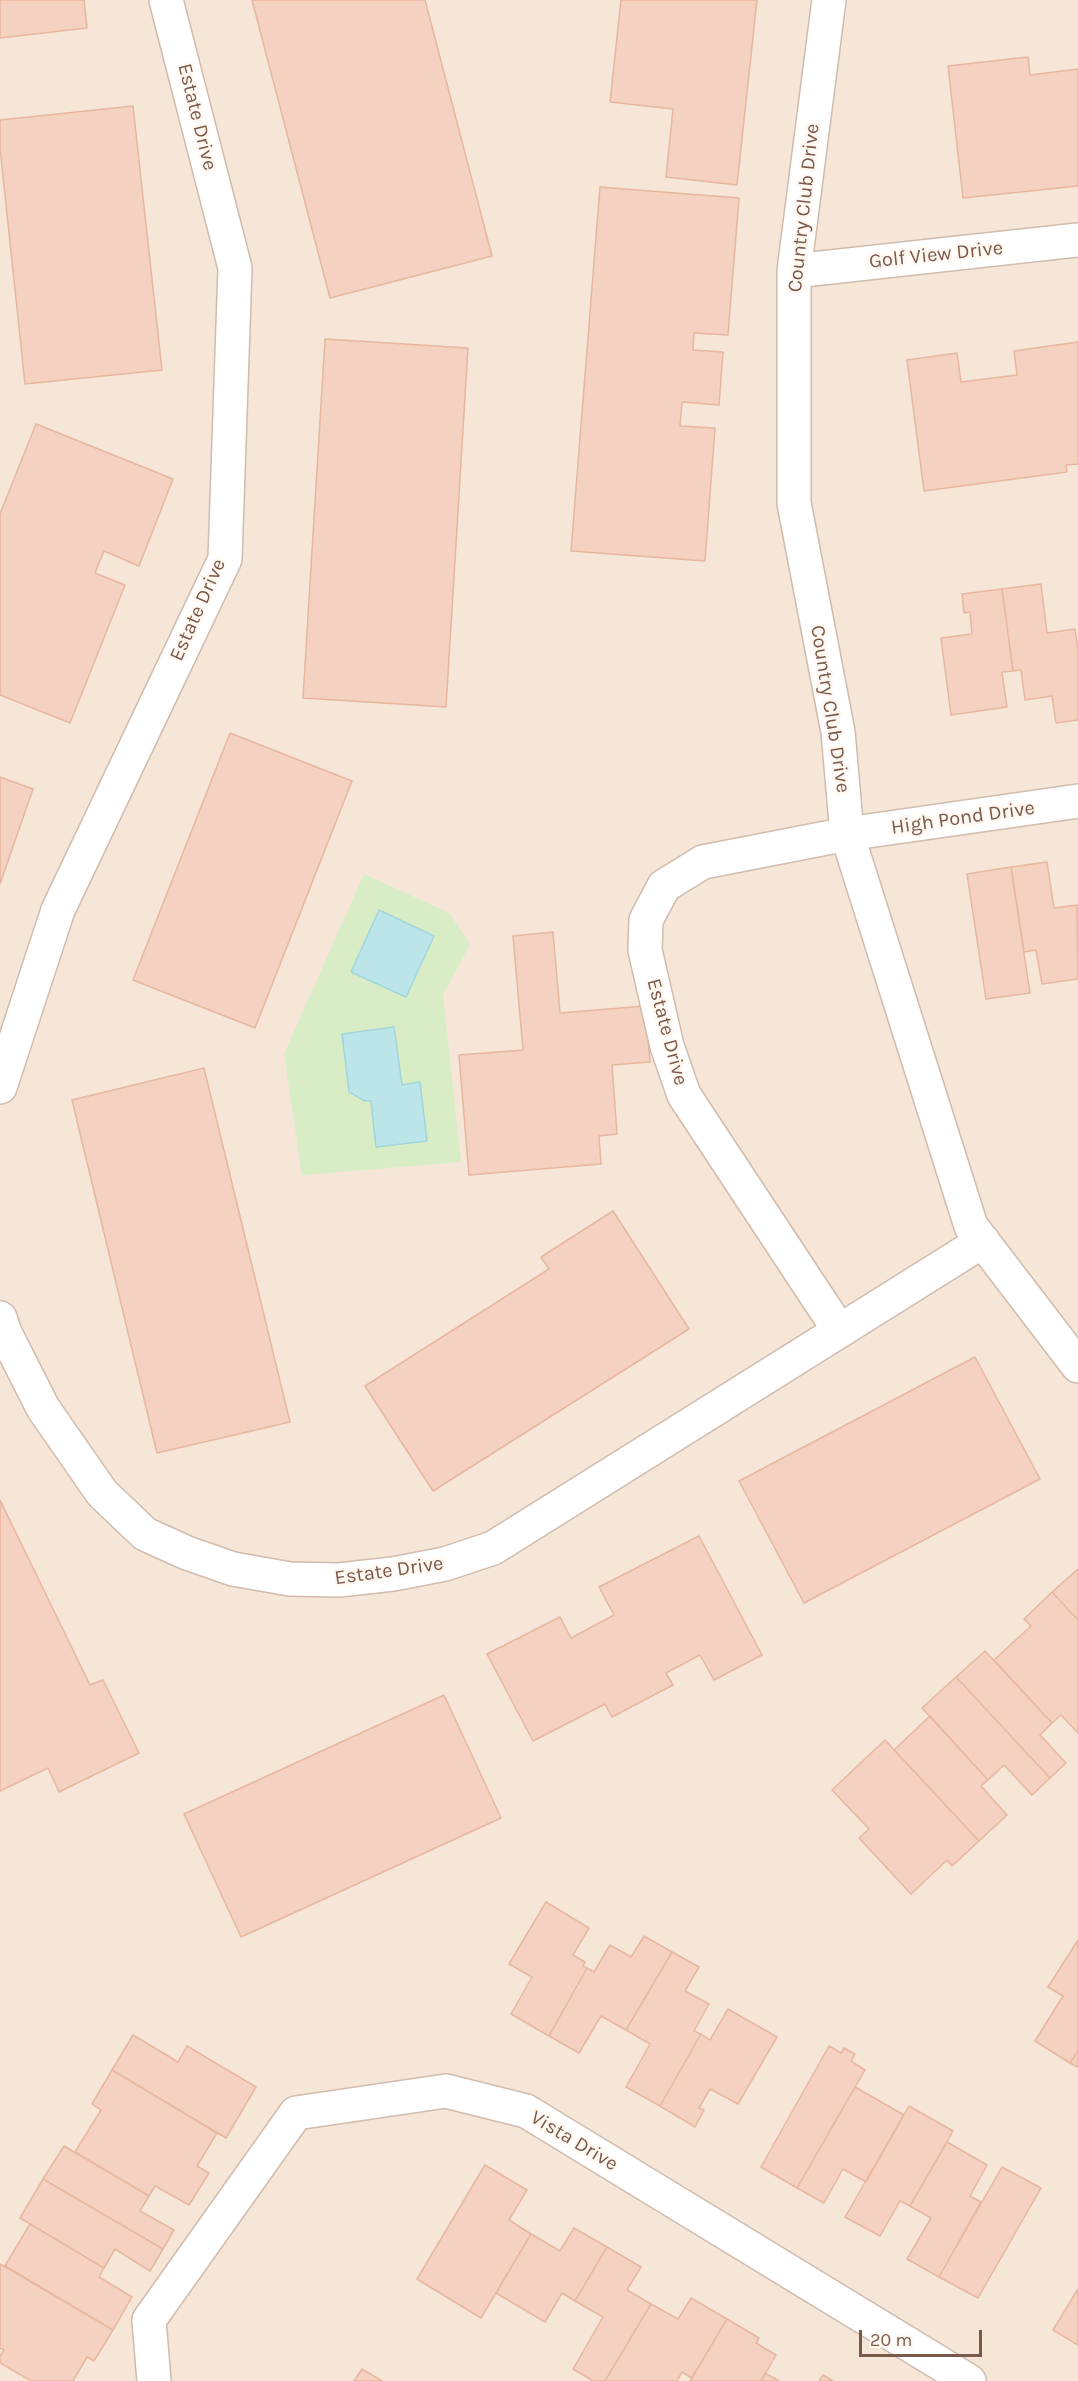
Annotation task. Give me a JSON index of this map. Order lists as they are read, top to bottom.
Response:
{
  "streets": {
    "street": [
      "Estate Drive",
      "Country Club Drive",
      "Golf View Drive",
      "High Pond Drive",
      "Vista Drive"
    ]
  },
  "crossings": [
    ["Estate Drive", "Country Club Drive"],
    ["Estate Drive", "High Pond Drive"],
    ["Country Club Drive", "Golf View Drive"],
    ["Country Club Drive", "High Pond Drive"]
  ],
  "scale_bar": "20 m"
}
